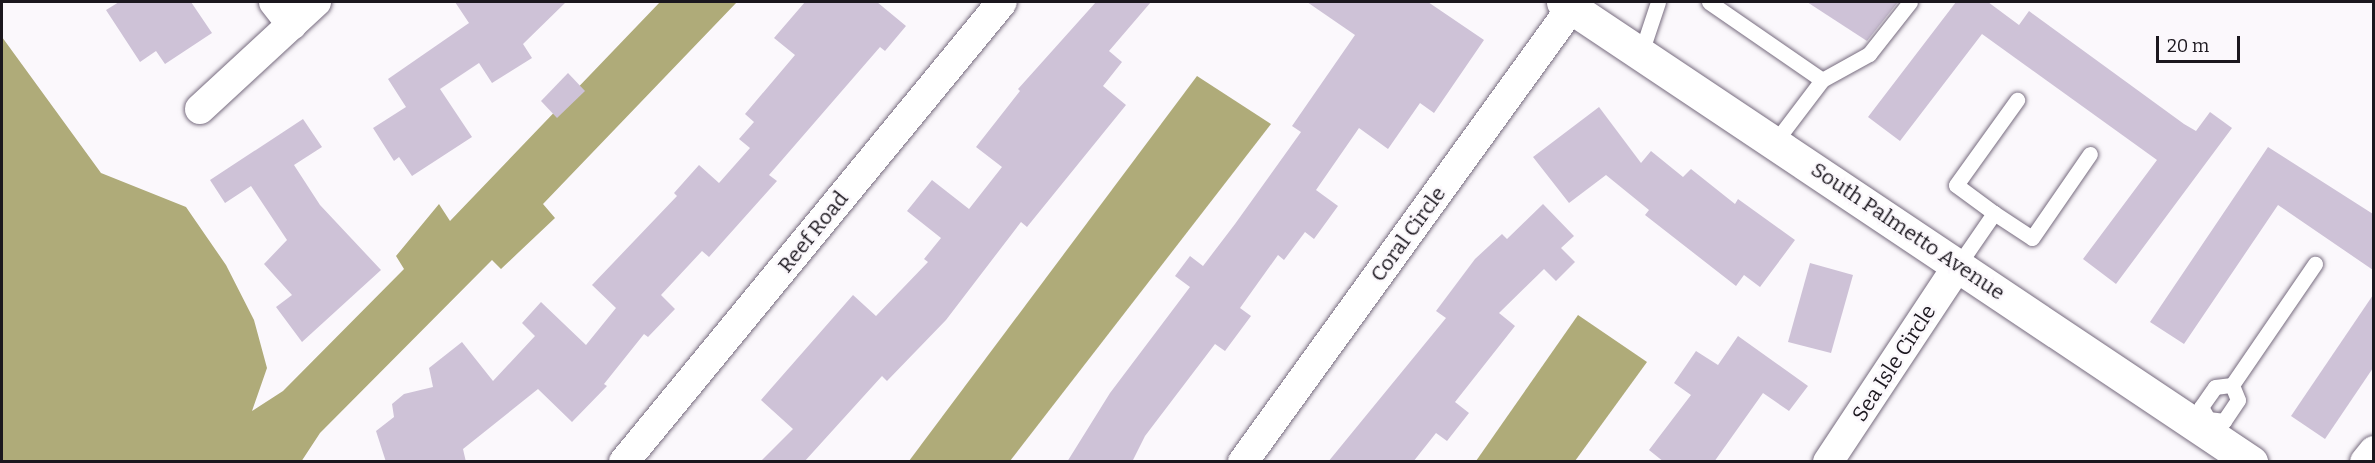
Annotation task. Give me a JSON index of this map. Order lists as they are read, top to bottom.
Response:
{
  "streets": {
    "street": [
      "South Palmetto Avenue",
      "Reef Road",
      "Coral Circle",
      "Sea Isle Circle"
    ]
  },
  "crossings": [
    ["South Palmetto Avenue", "Coral Circle"],
    ["South Palmetto Avenue", "Sea Isle Circle"]
  ],
  "scale_bar": "20 m"
}
